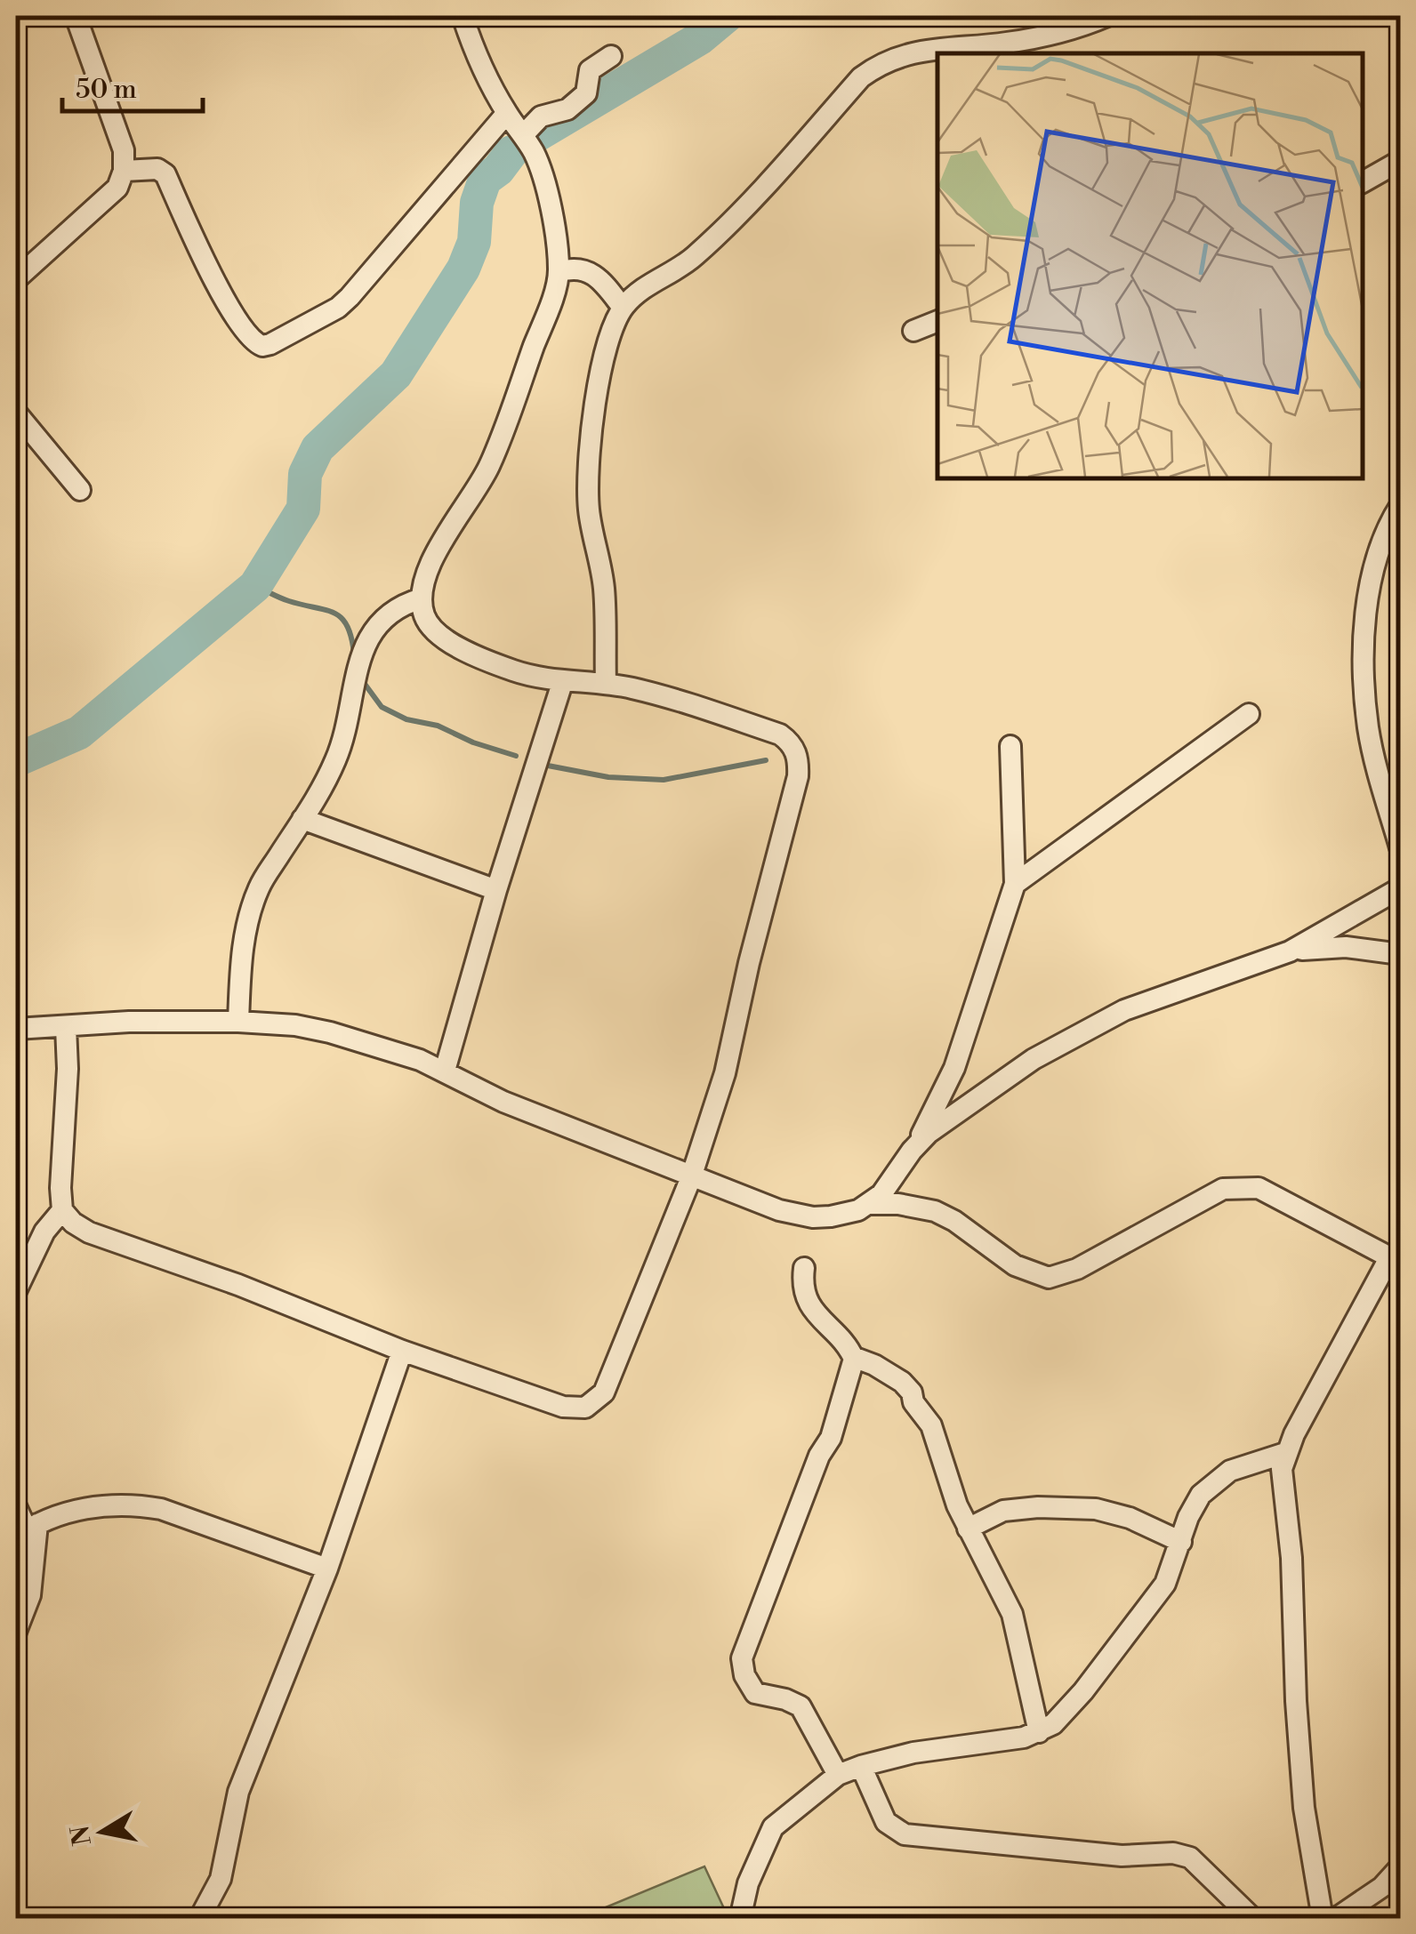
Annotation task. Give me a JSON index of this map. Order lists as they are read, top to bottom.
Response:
{
  "scale_bar": "50 m",
  "north": "left"
}
